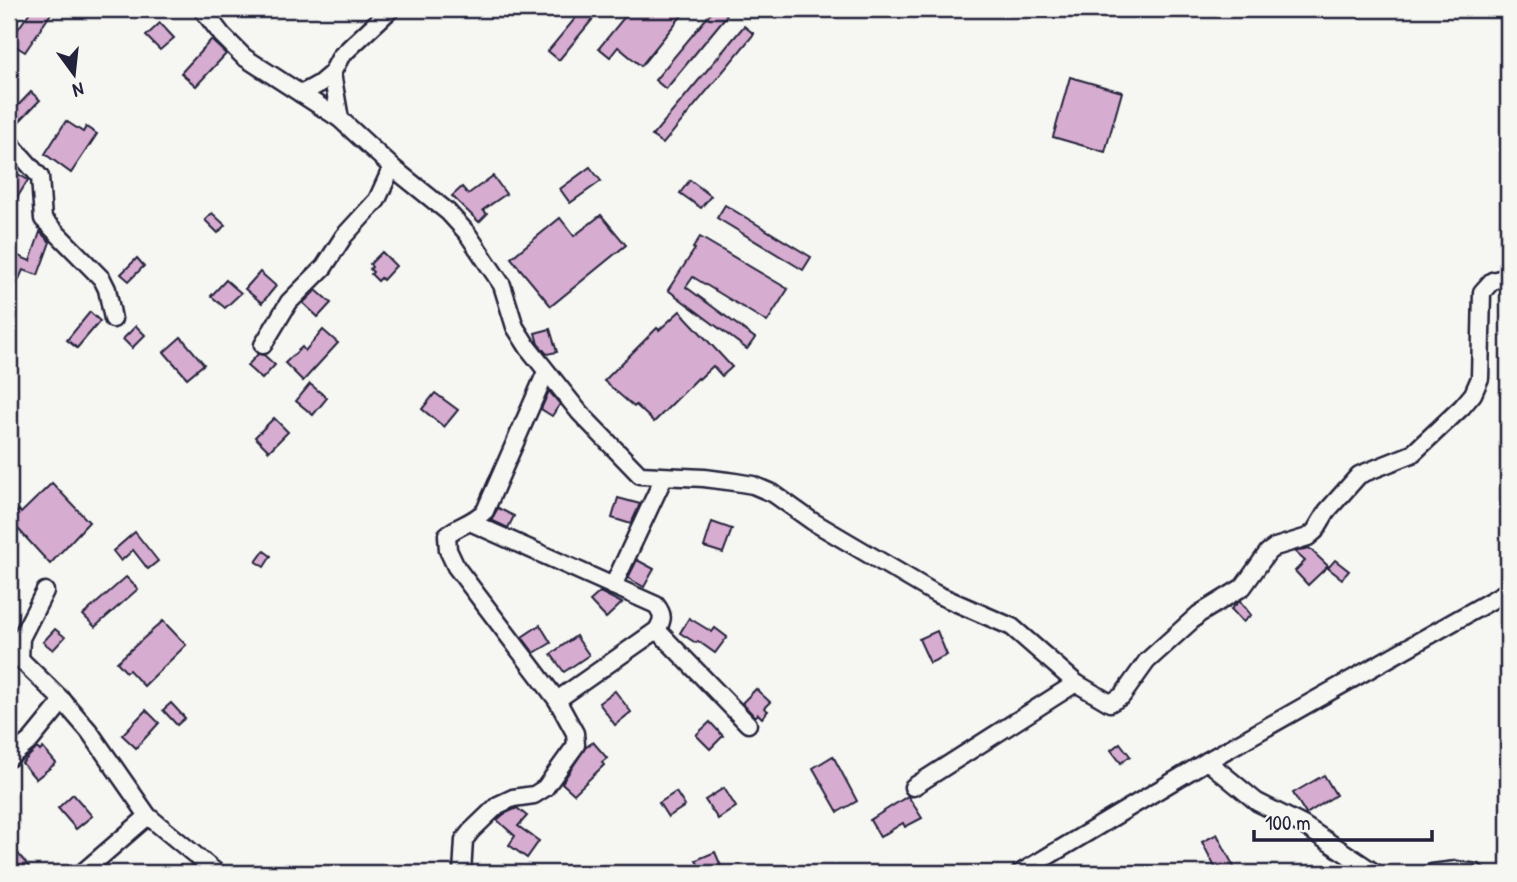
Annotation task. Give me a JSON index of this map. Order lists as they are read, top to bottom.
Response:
{
  "scale_bar": "100 m",
  "north": "bottom"
}
